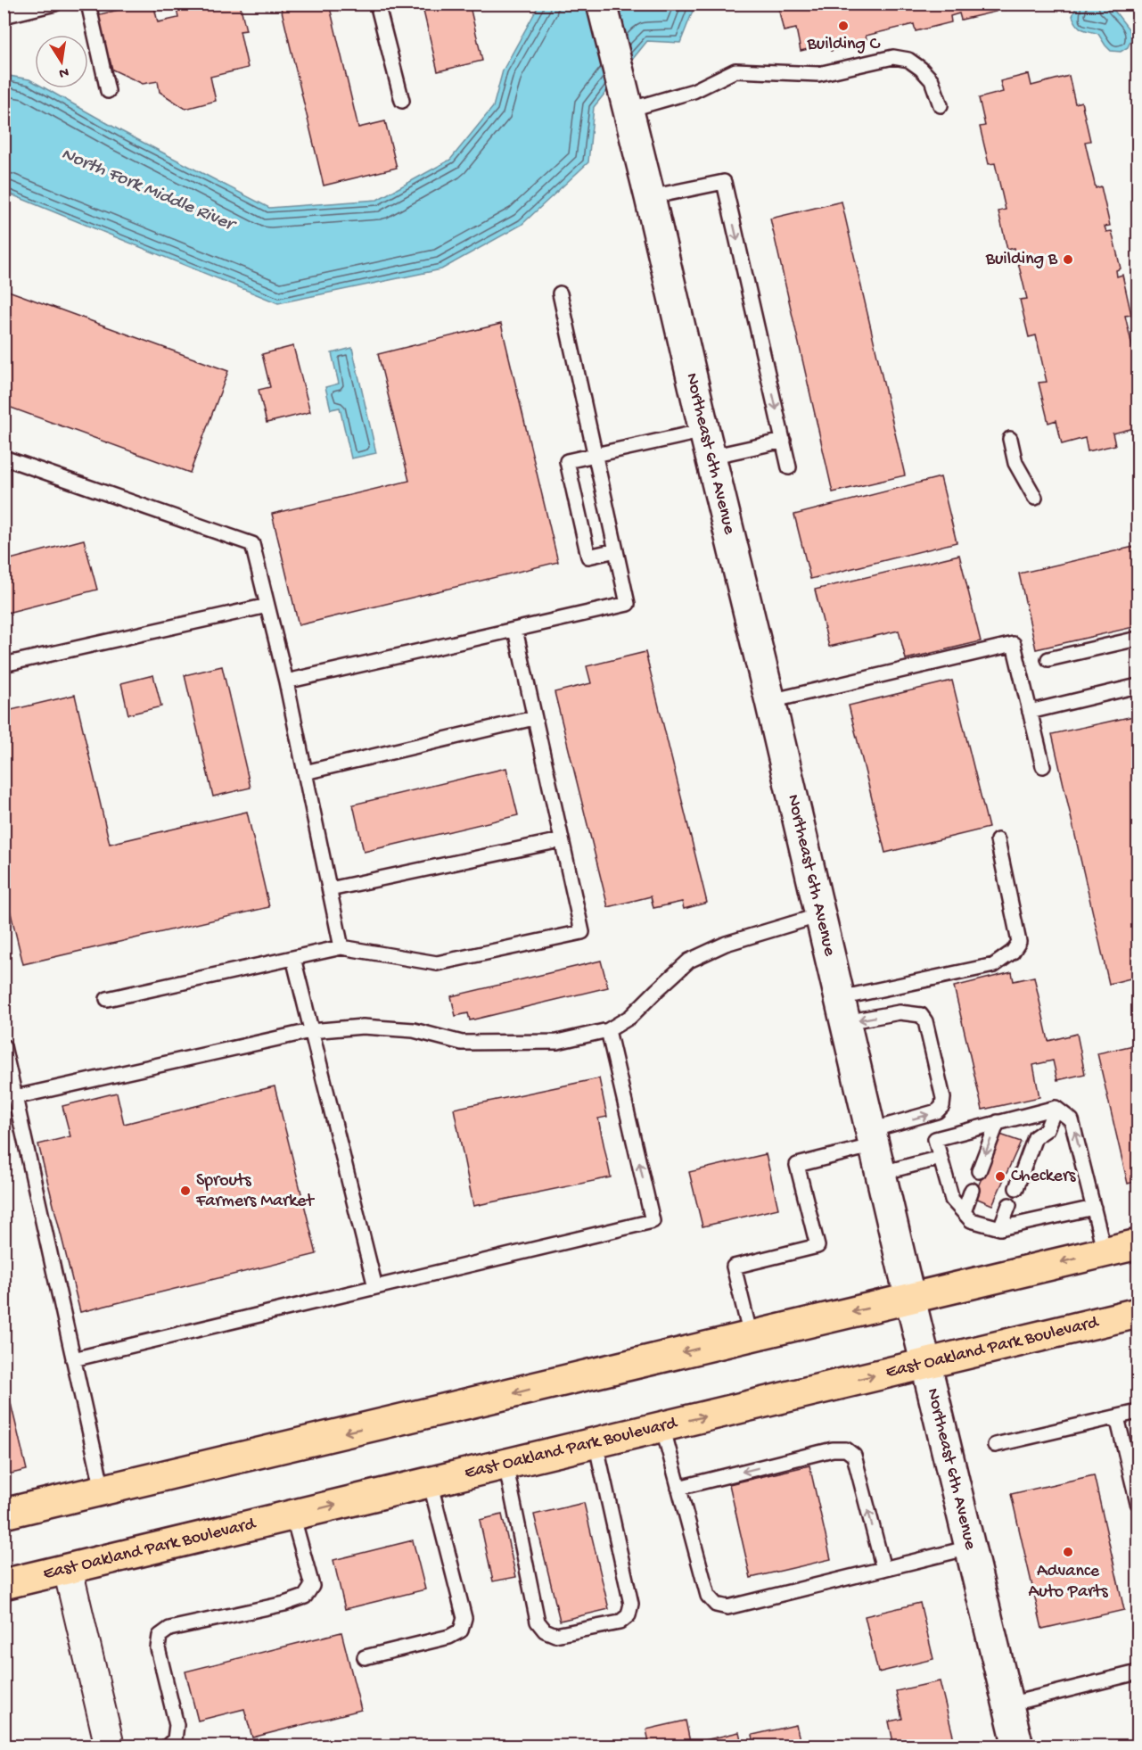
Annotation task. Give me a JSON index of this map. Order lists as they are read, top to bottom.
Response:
{
  "streets": {
    "main road": ["East Oakland Park Boulevard"],
    "street": ["Northeast 6th Avenue"]
  },
  "crossings": [
    ["Northeast 6th Avenue", "East Oakland Park Boulevard"]
  ],
  "water": ["North Fork Middle River"],
  "places": [
    "Building C",
    "Building B",
    "Checkers",
    "Sprouts Farmers Market",
    "Advance Auto Parts"
  ],
  "north": "bottom"
}
